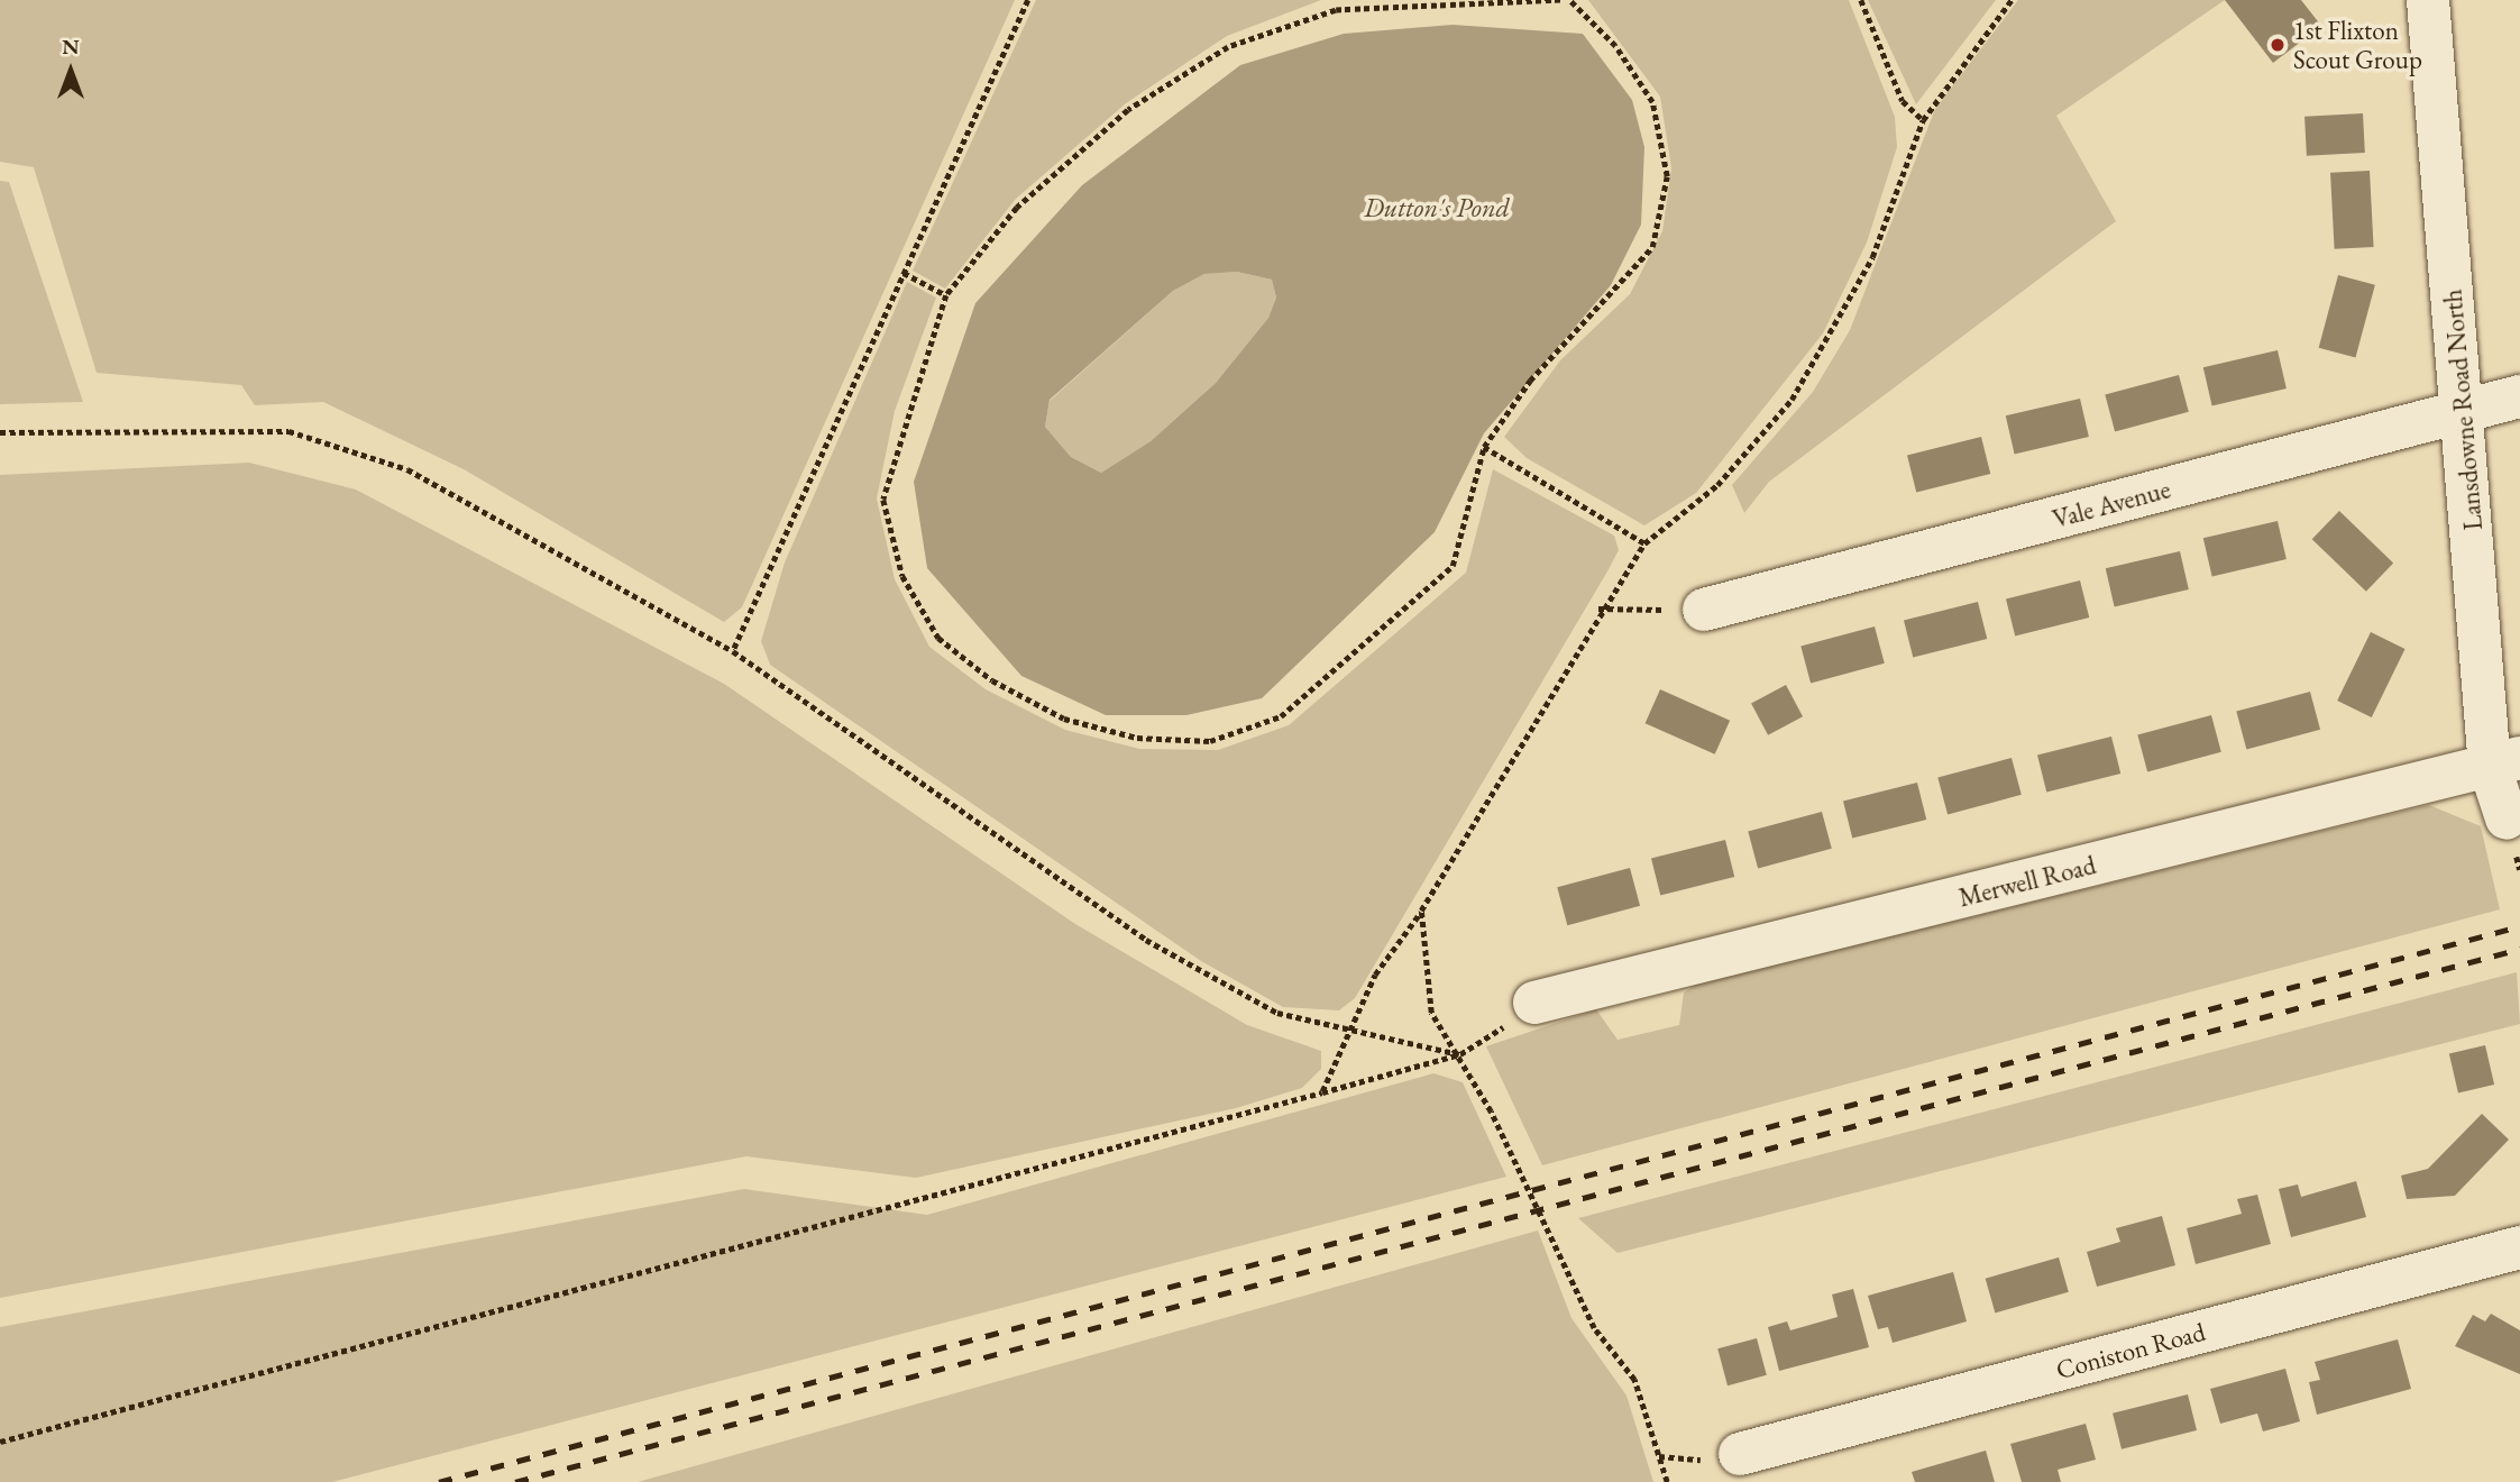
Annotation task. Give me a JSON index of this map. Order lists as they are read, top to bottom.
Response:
{
  "streets": {
    "street": [
      "Lansdowne Road North",
      "Vale Avenue",
      "Merwell Road",
      "Coniston Road"
    ]
  },
  "crossings": [
    ["Lansdowne Road North", "Vale Avenue"],
    ["Lansdowne Road North", "Merwell Road"]
  ],
  "water": ["Dutton's Pond"],
  "places": ["1st Flixton Scout Group"],
  "north": "top"
}
